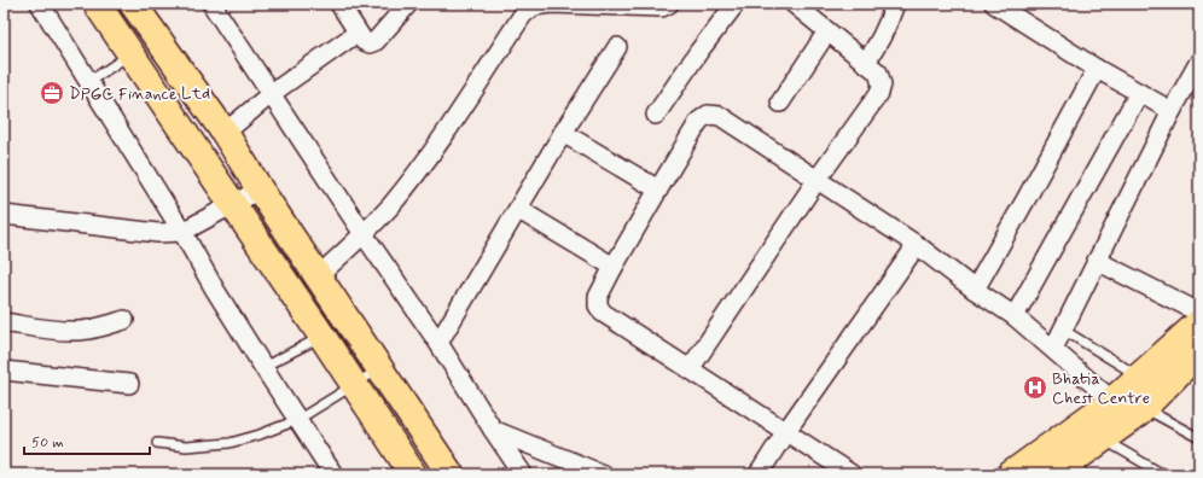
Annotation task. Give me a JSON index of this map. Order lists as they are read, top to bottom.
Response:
{
  "places": {
    "office": ["DPGC Finance Ltd"],
    "hospital": ["Bhatia Chest Centre"]
  },
  "scale_bar": "50 m"
}
